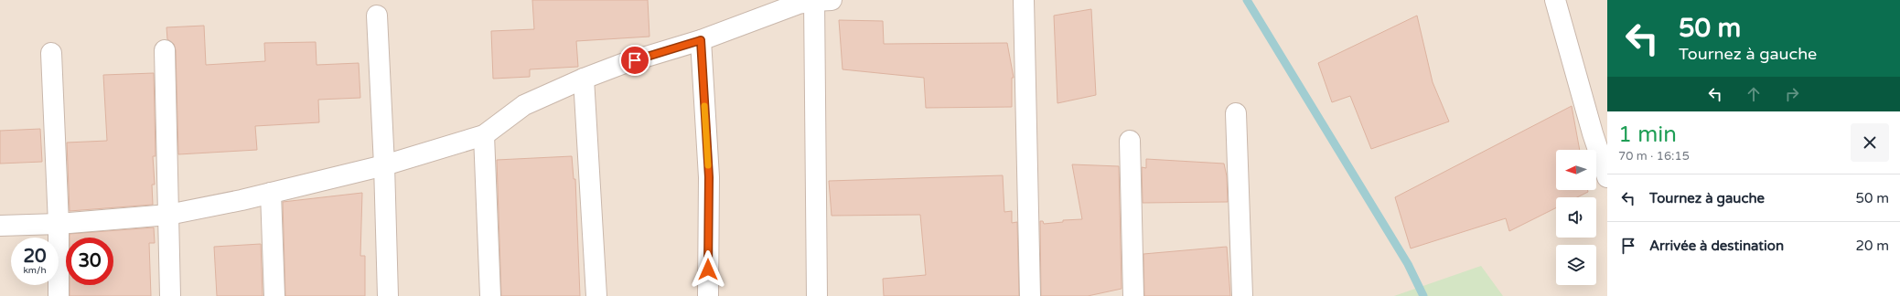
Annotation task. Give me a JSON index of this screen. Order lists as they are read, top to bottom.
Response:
{
  "north": "left",
  "page": {
    "turn": ["50 m", "Tournez à gauche"],
    "heading": ["1 min", "70 m · 16:15"],
    "list": [
      {
        "name": "Tournez à gauche",
        "value": "50 m"
      },
      {
        "name": "Arrivée à destination",
        "value": "20 m"
      }
    ],
    "speed": "20 km/h",
    "limit": "30"
  }
}
